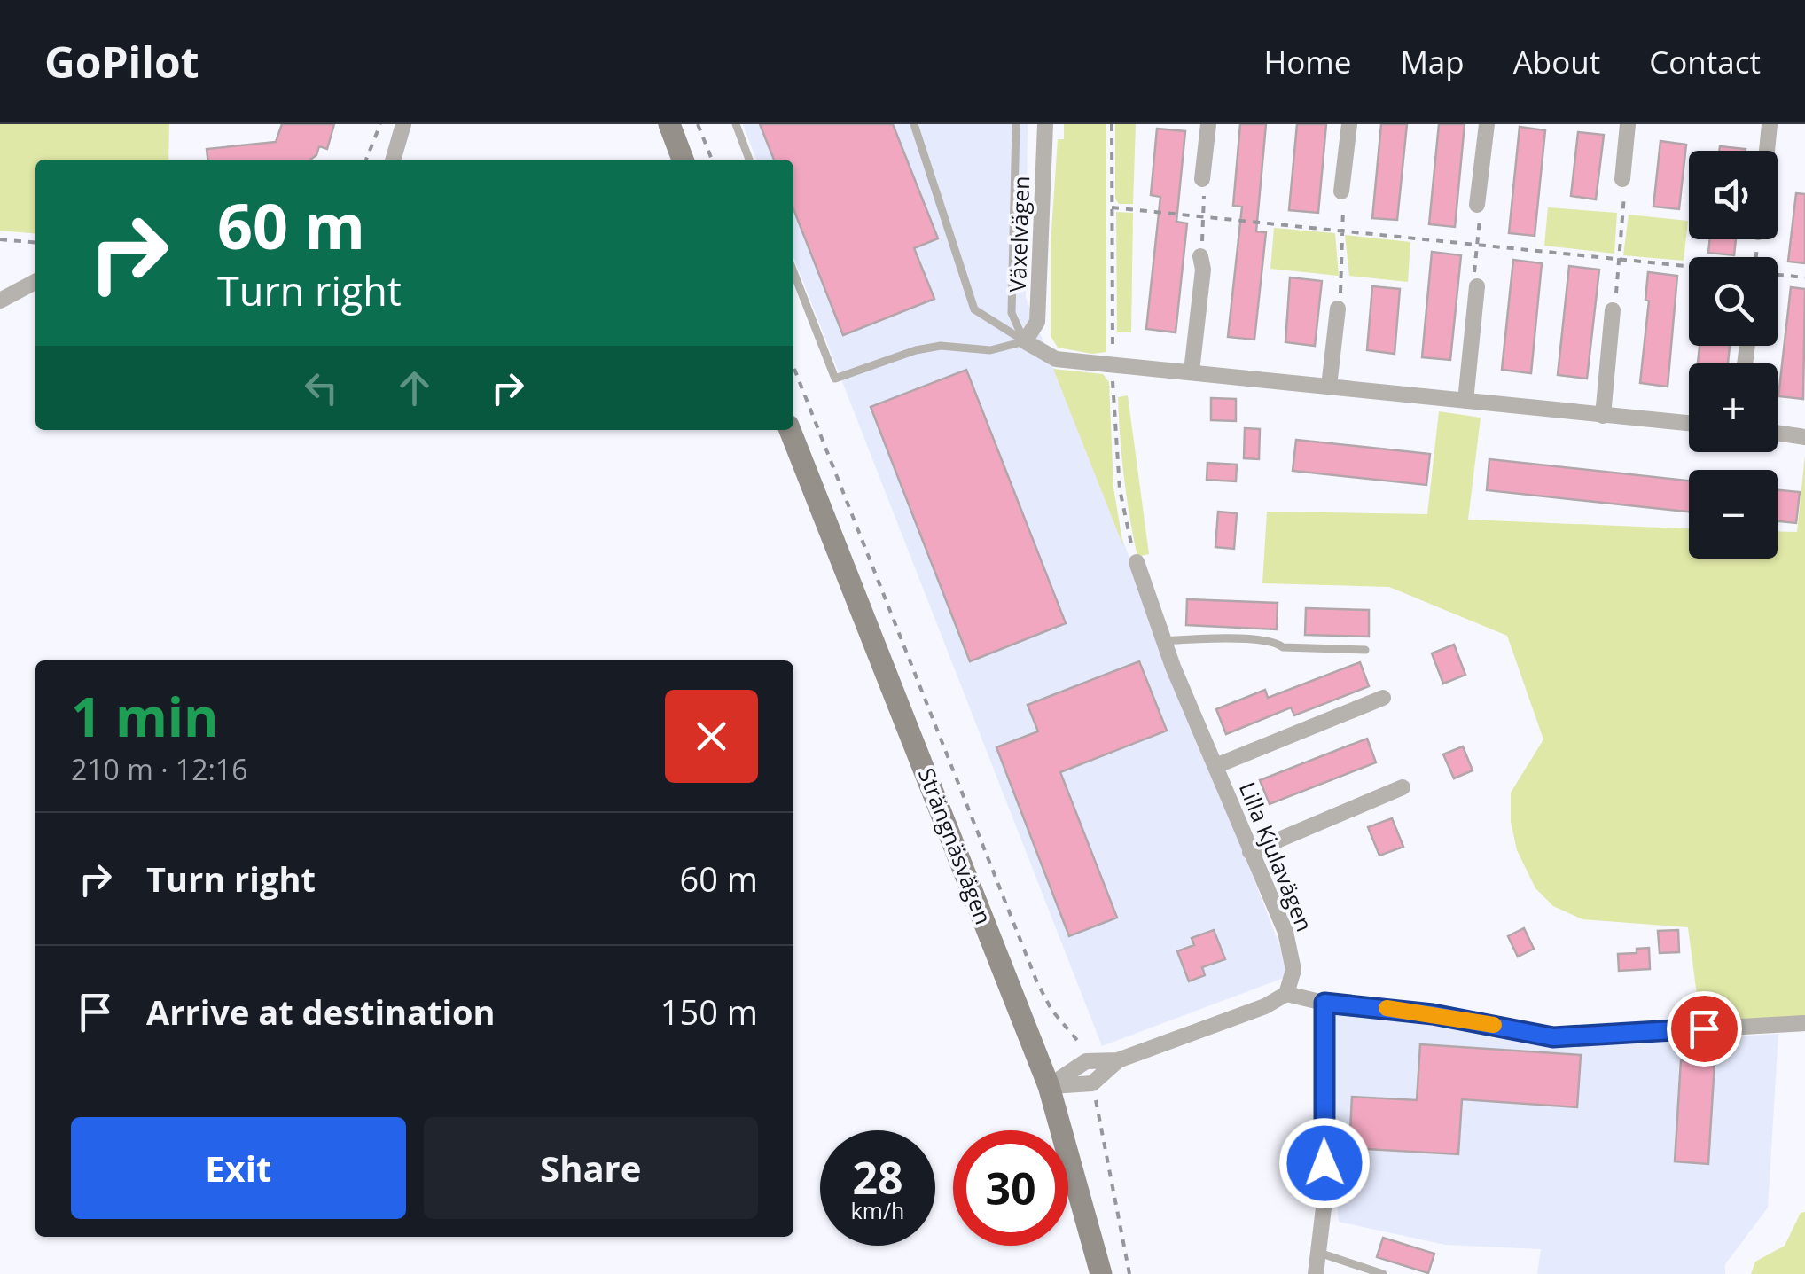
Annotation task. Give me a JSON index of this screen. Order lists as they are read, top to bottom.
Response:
{
  "streets": {
    "main road": ["Strängnäsvägen"],
    "street": ["Växelvägen", "Lilla Kjulavägen"]
  },
  "page": {
    "header": "GoPilot",
    "nav": [
      "Home",
      "Map",
      "About",
      "Contact"
    ],
    "map_buttons": ["+", "−"],
    "turn": ["60 m", "Turn right"],
    "heading": ["1 min", "210 m · 12:16"],
    "list": [
      {
        "name": "Turn right",
        "value": "60 m"
      },
      {
        "name": "Arrive at destination",
        "value": "150 m"
      }
    ],
    "buttons": ["Exit", "Share"],
    "speed": "28 km/h",
    "limit": "30"
  }
}
